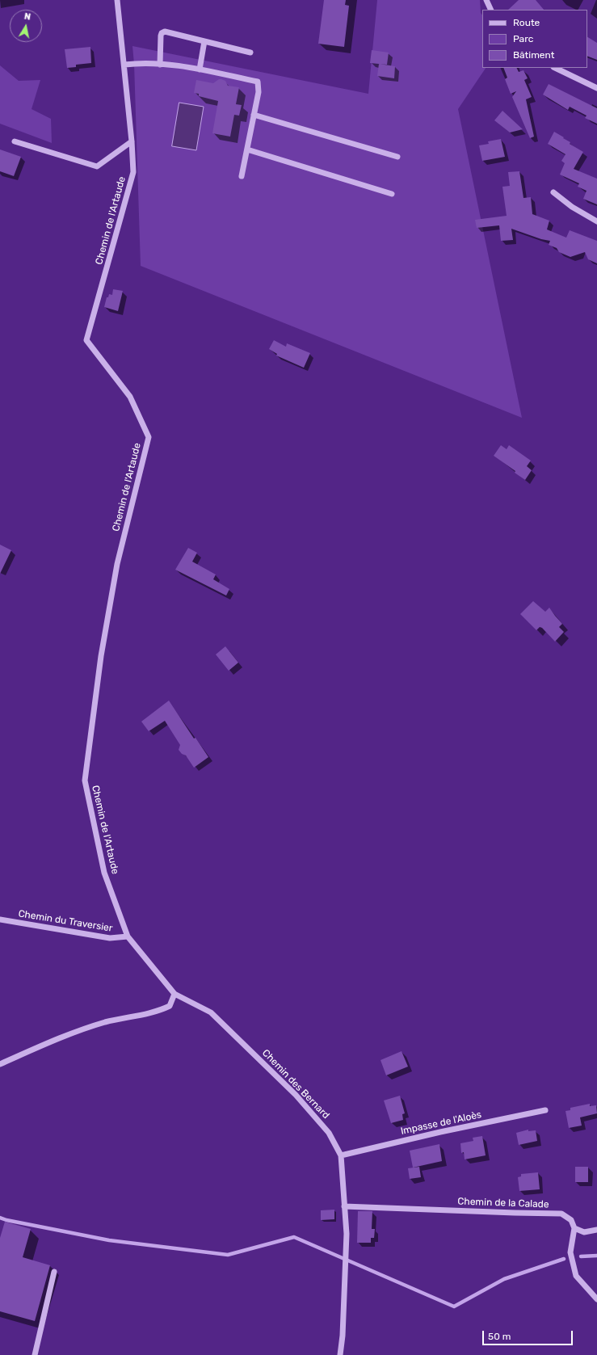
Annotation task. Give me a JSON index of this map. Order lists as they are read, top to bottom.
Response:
{
  "streets": {
    "street": [
      "Chemin de l'Artaude",
      "Chemin du Traversier",
      "Chemin des Bernard",
      "Impasse de l'Aloès",
      "Chemin de la Calade"
    ]
  },
  "crossings": [
    ["Chemin de l'Artaude", "Chemin du Traversier"],
    ["Chemin de l'Artaude", "Chemin des Bernard"],
    ["Chemin du Traversier", "Chemin des Bernard"],
    ["Chemin des Bernard", "Impasse de l'Aloès"],
    ["Chemin des Bernard", "Chemin de la Calade"]
  ],
  "legend": ["Route", "Parc", "Bâtiment"],
  "scale_bar": "50 m",
  "north": "top"
}
